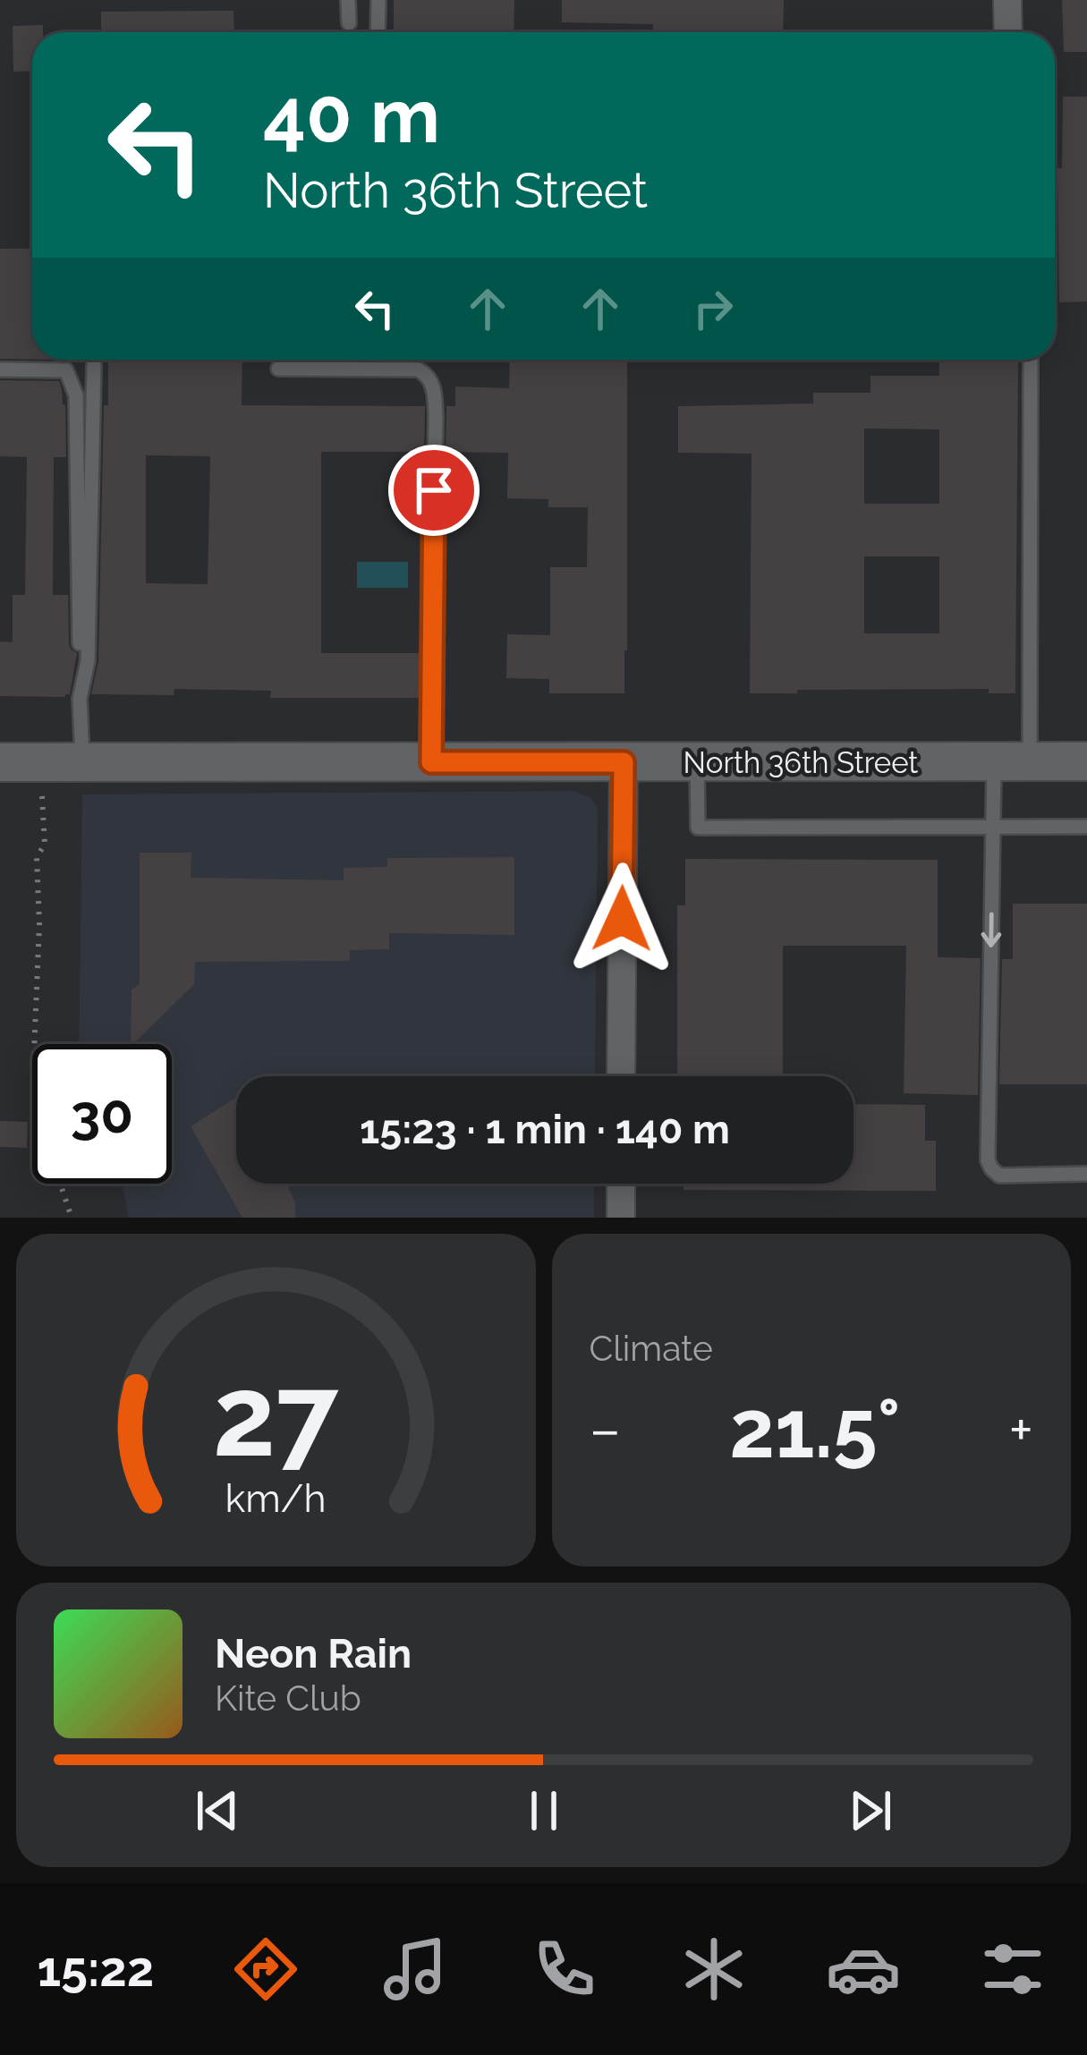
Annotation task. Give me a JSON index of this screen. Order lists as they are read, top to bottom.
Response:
{
  "streets": {
    "main road": ["North 36th Street"]
  },
  "page": {
    "turn": ["40 m", "North 36th Street"],
    "limit": "30",
    "trip": "15:23 · 1 min · 140 m",
    "tile": "Climate",
    "heat": ["−", "21.5°", "+"],
    "song": ["Neon Rain", "Kite Club"],
    "tabs": "15:22",
    "gauge": ["27", "km/h"]
  }
}
